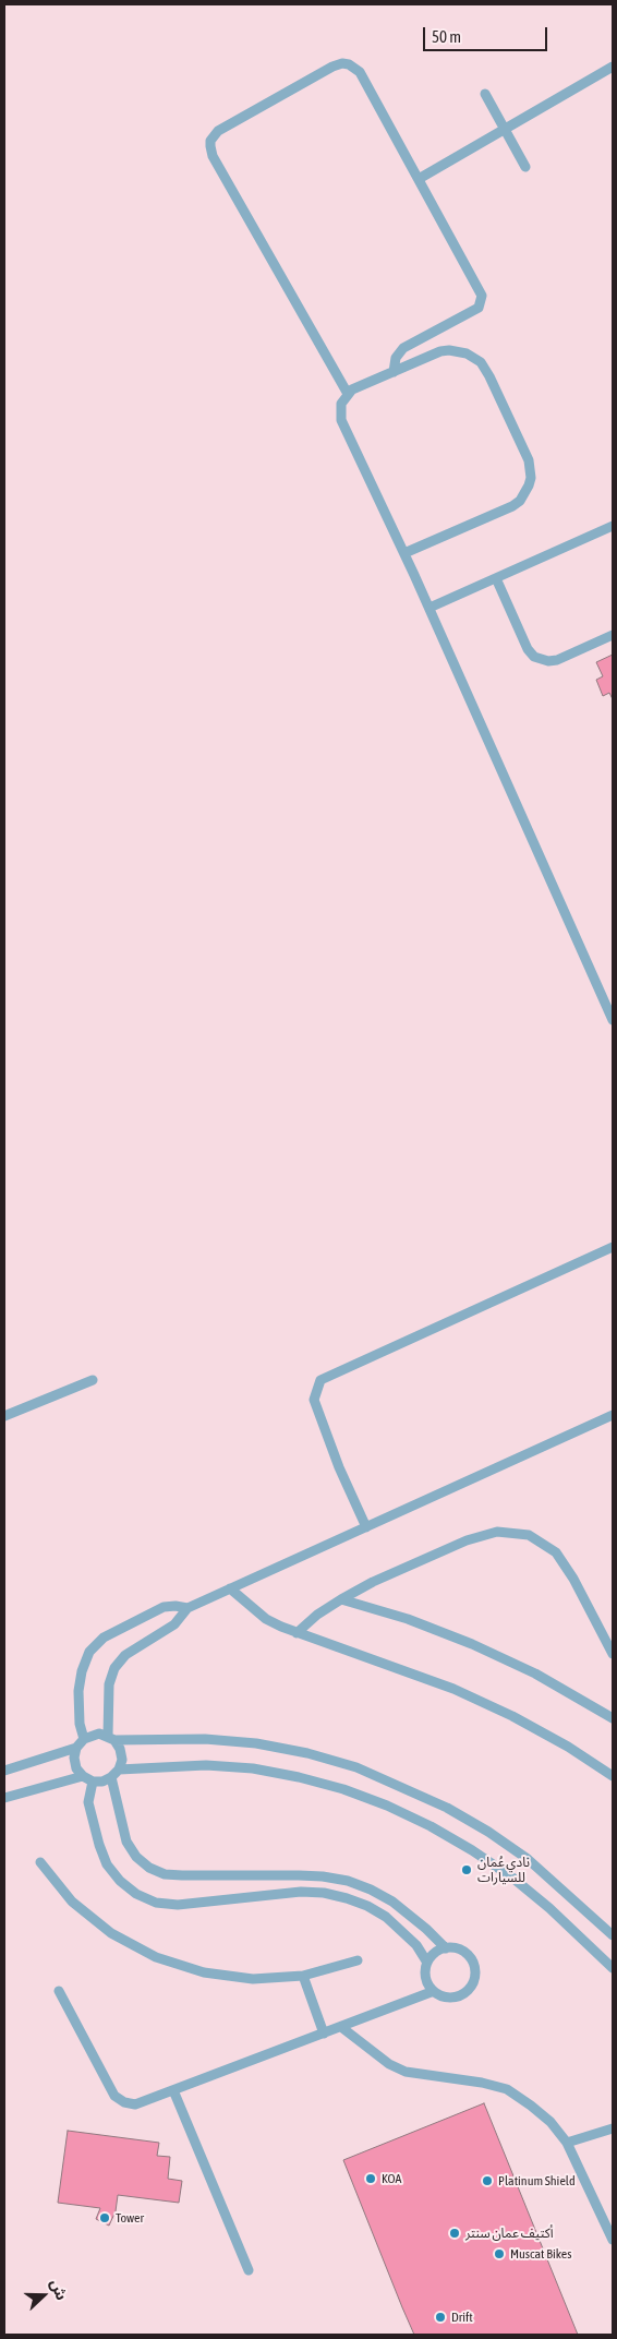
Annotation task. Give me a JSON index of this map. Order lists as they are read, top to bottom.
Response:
{
  "places": [
    "نادي عُمان للسيارات",
    "KOA",
    "Platinum Shield",
    "Tower",
    "أكتيف عمان سنتر",
    "Muscat Bikes",
    "Drift"
  ],
  "scale_bar": "50 m",
  "north": "right"
}
